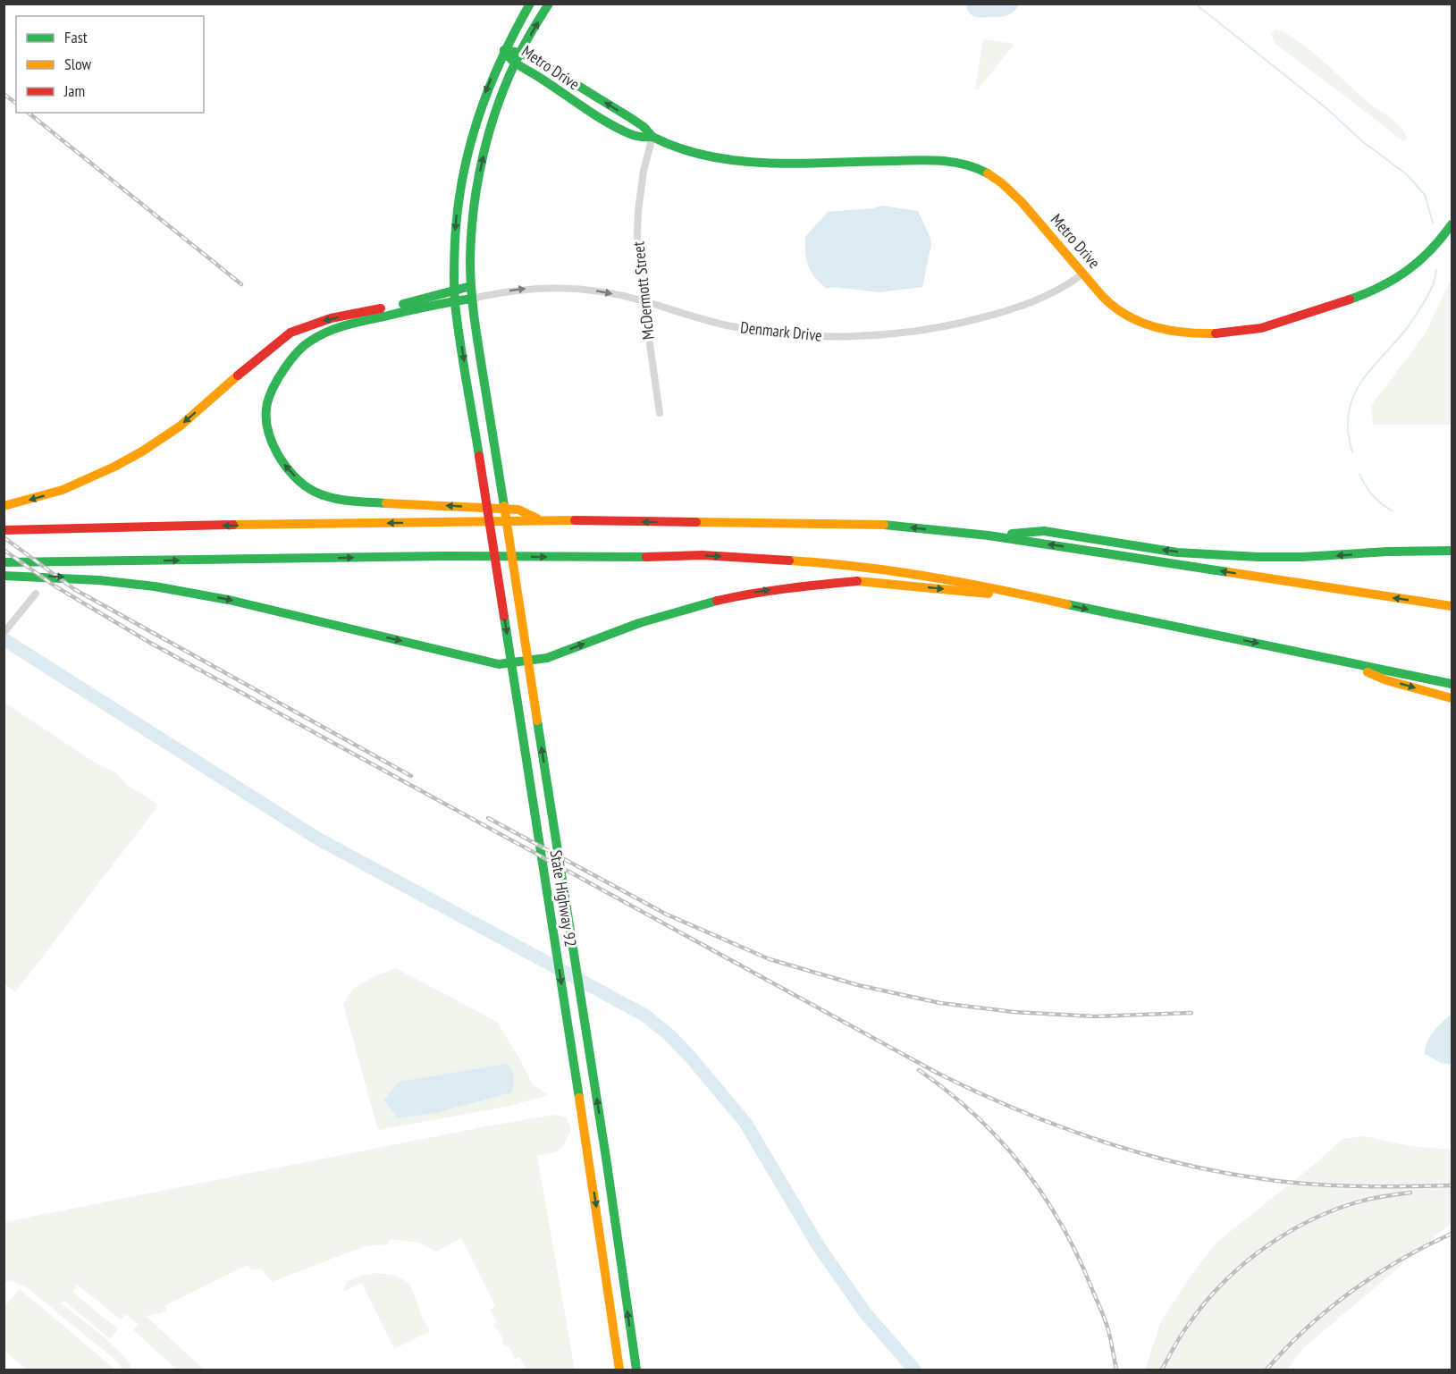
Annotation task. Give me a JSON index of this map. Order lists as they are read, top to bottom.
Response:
{
  "streets": {
    "main road": ["Metro Drive", "State Highway 92"],
    "street": ["McDermott Street", "Denmark Drive"]
  },
  "crossings": [
    ["Metro Drive", "McDermott Street"],
    ["Metro Drive", "Denmark Drive"],
    ["Metro Drive", "State Highway 92"],
    ["McDermott Street", "Denmark Drive"],
    ["Denmark Drive", "State Highway 92"]
  ],
  "legend": ["Fast", "Slow", "Jam"]
}
